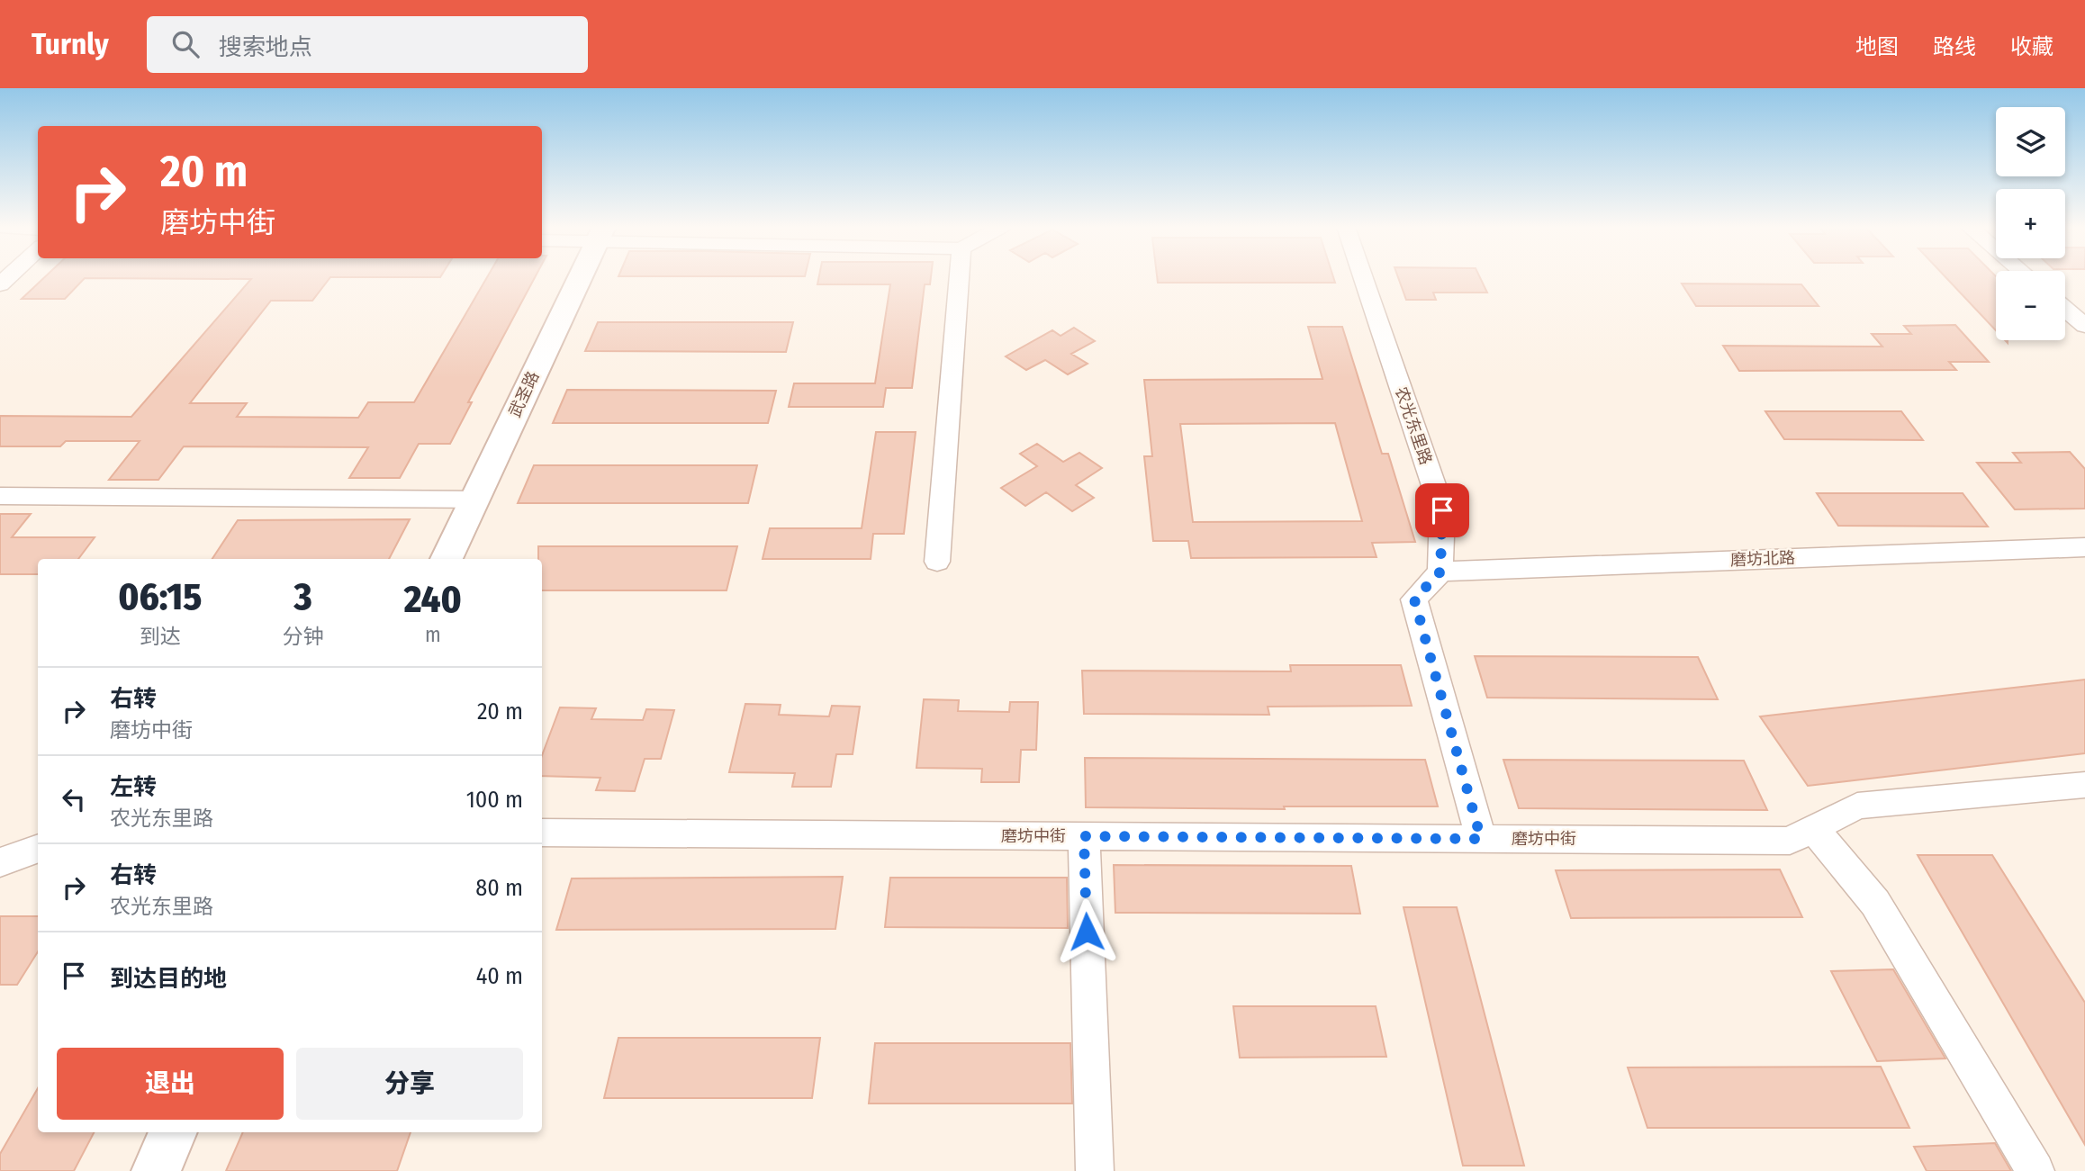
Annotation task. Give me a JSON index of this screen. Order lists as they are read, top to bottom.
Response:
{
  "streets": {
    "street": [
      "武圣路",
      "农光东里路",
      "磨坊北路",
      "磨坊中街"
    ]
  },
  "crossings": [
    ["农光东里路", "磨坊北路"]
  ],
  "page": {
    "header": "Turnly",
    "search": "搜索地点",
    "nav": ["地图", "路线", "收藏"],
    "map_buttons": ["+", "−"],
    "turn": ["20 m", "磨坊中街"],
    "eta": [
      "06:15",
      "到达",
      "3",
      "分钟",
      "240",
      "m"
    ],
    "list": [
      {
        "name": "右转",
        "note": "磨坊中街",
        "value": "20 m"
      },
      {
        "name": "左转",
        "note": "农光东里路",
        "value": "100 m"
      },
      {
        "name": "右转",
        "note": "农光东里路",
        "value": "80 m"
      },
      {
        "name": "到达目的地",
        "value": "40 m"
      }
    ],
    "buttons": ["退出", "分享"]
  }
}
